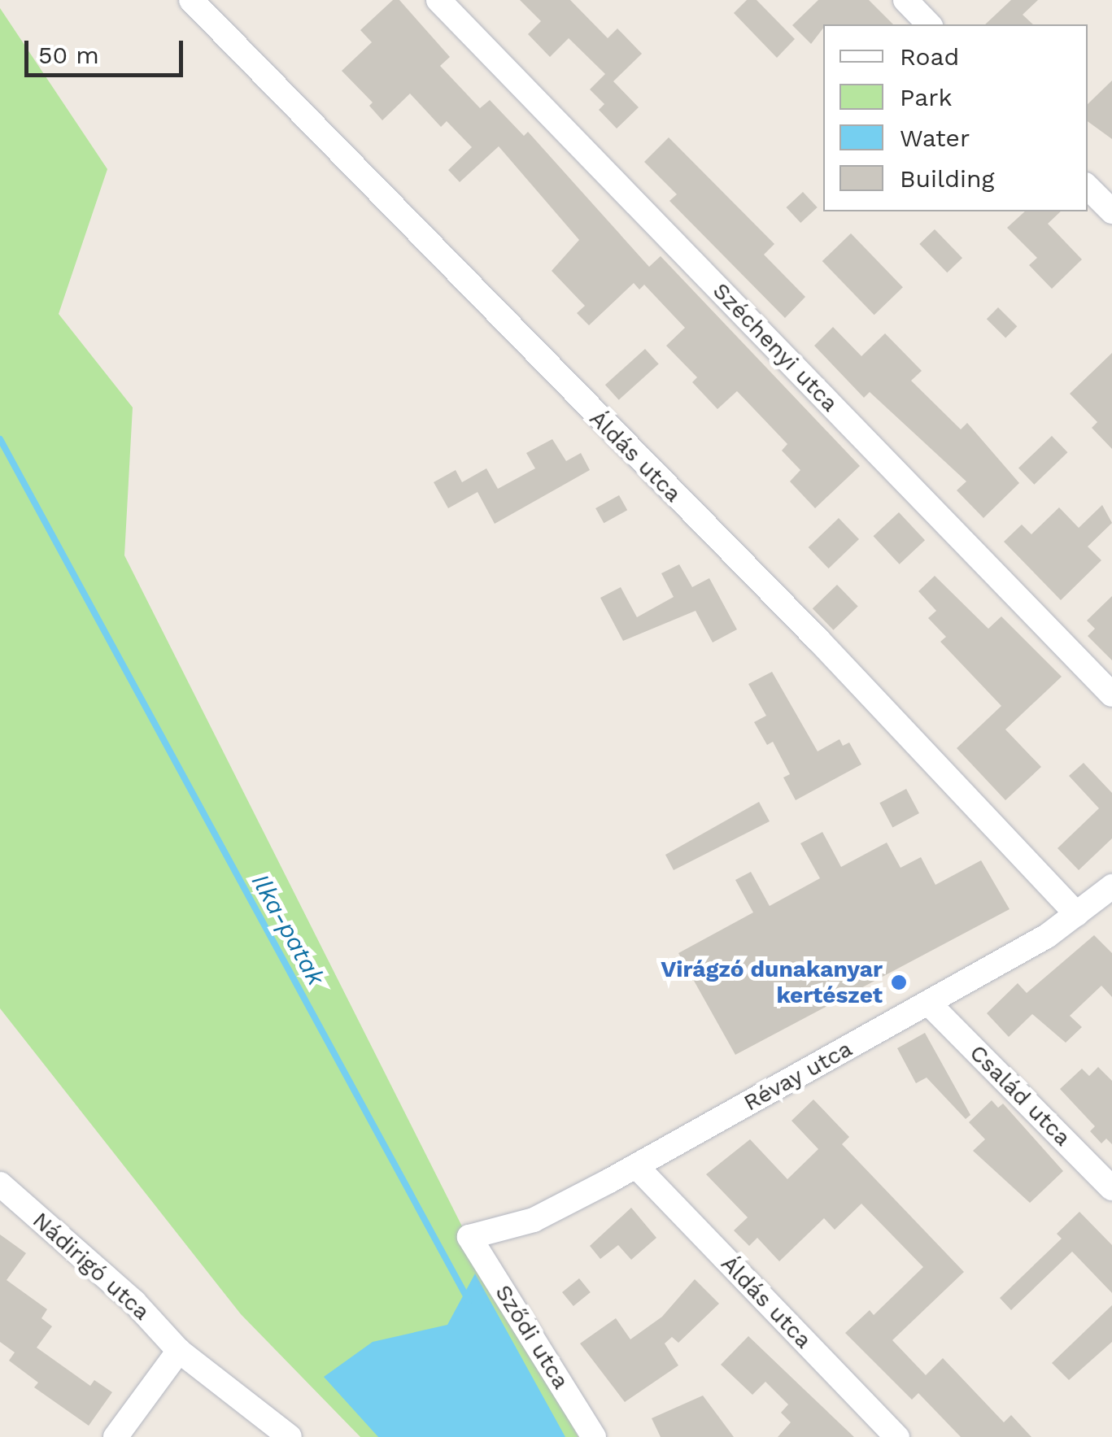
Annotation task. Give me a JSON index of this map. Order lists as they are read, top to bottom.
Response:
{
  "streets": {
    "street": [
      "Széchenyi utca",
      "Áldás utca",
      "Révay utca",
      "Család utca",
      "Nádirigó utca",
      "Sződi utca"
    ]
  },
  "crossings": [
    ["Áldás utca", "Révay utca"],
    ["Révay utca", "Család utca"],
    ["Révay utca", "Sződi utca"]
  ],
  "water": ["Ilka-patak"],
  "places": ["Virágzó dunakanyar kertészet"],
  "legend": [
    "Road",
    "Park",
    "Water",
    "Building"
  ],
  "scale_bar": "50 m"
}
